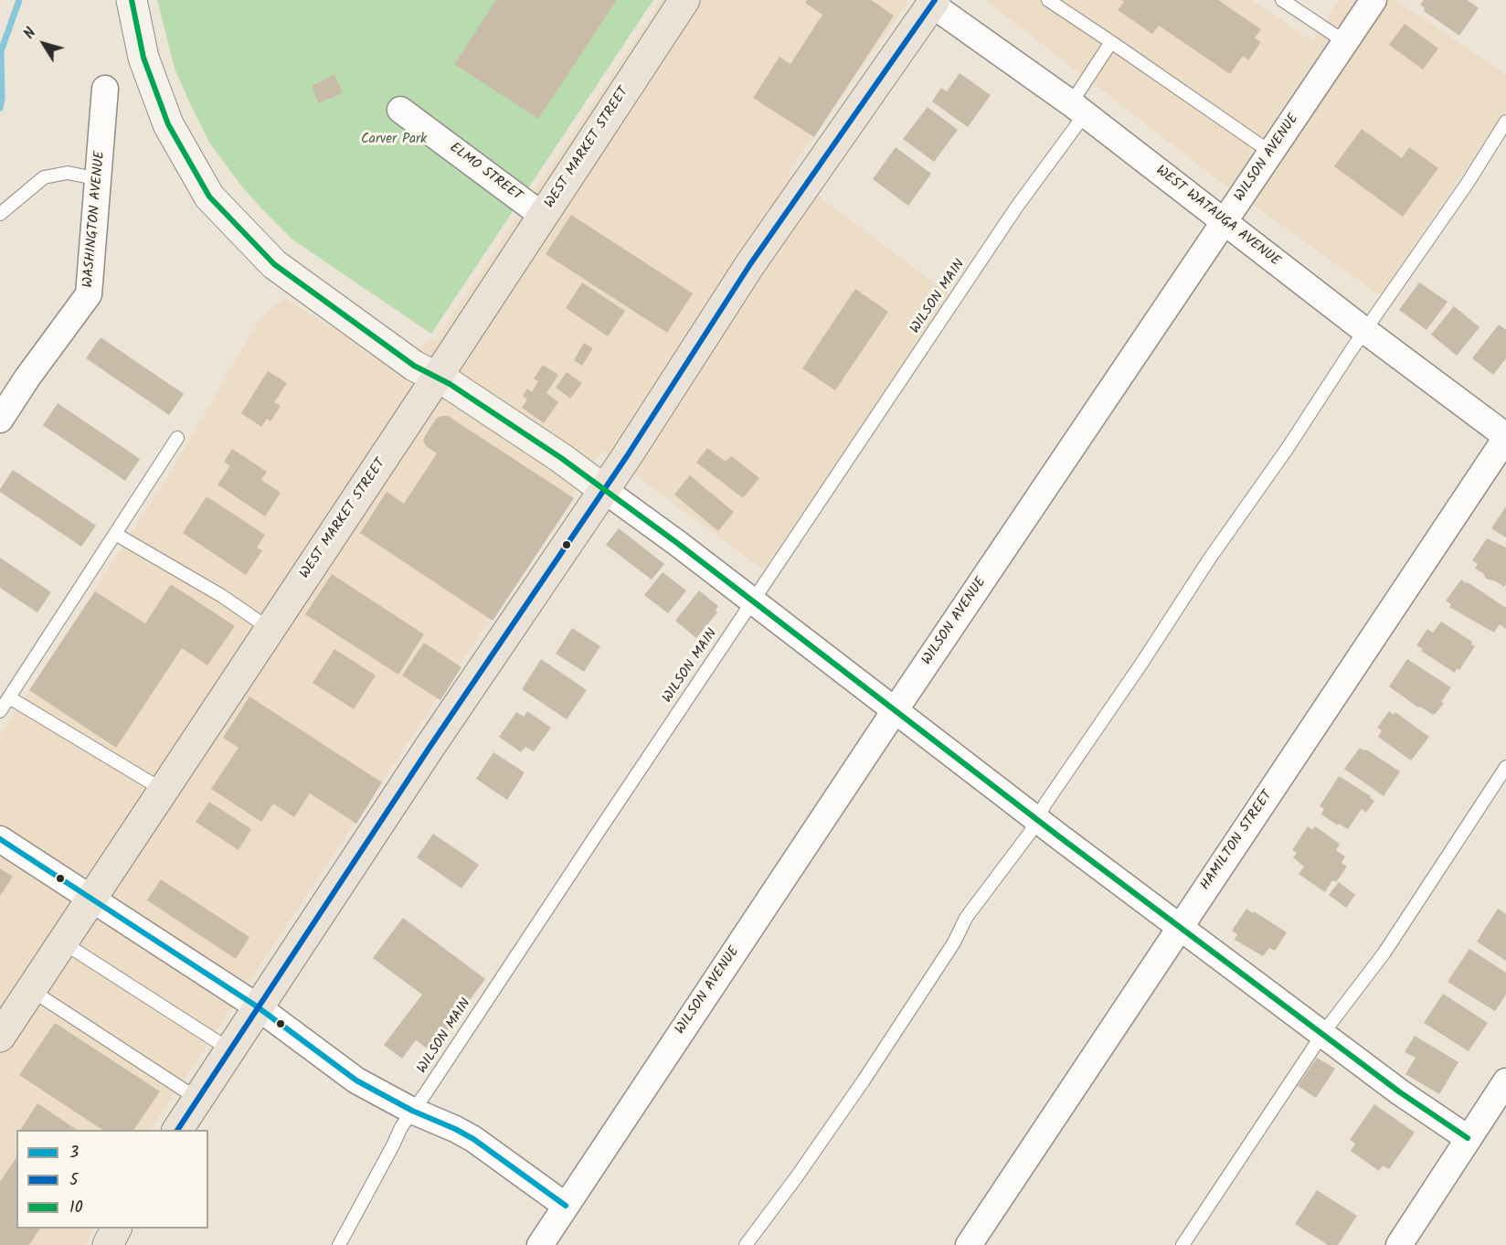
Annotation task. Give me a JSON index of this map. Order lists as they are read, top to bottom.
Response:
{
  "streets": {
    "main road": ["WEST MARKET STREET"],
    "street": [
      "WILSON AVENUE",
      "ELMO STREET",
      "WEST WATAUGA AVENUE",
      "WASHINGTON AVENUE",
      "HAMILTON STREET"
    ],
    "lane": ["WILSON MAIN"]
  },
  "crossings": [
    ["WEST MARKET STREET", "ELMO STREET"],
    ["WILSON AVENUE", "WEST WATAUGA AVENUE"],
    ["WEST WATAUGA AVENUE", "WILSON MAIN"],
    ["WEST WATAUGA AVENUE", "HAMILTON STREET"]
  ],
  "parks": ["Carver Park"],
  "lines": ["transit line 5", "transit line 10", "transit line 3"],
  "legend": ["3", "5", "10"],
  "north": "top left"
}
